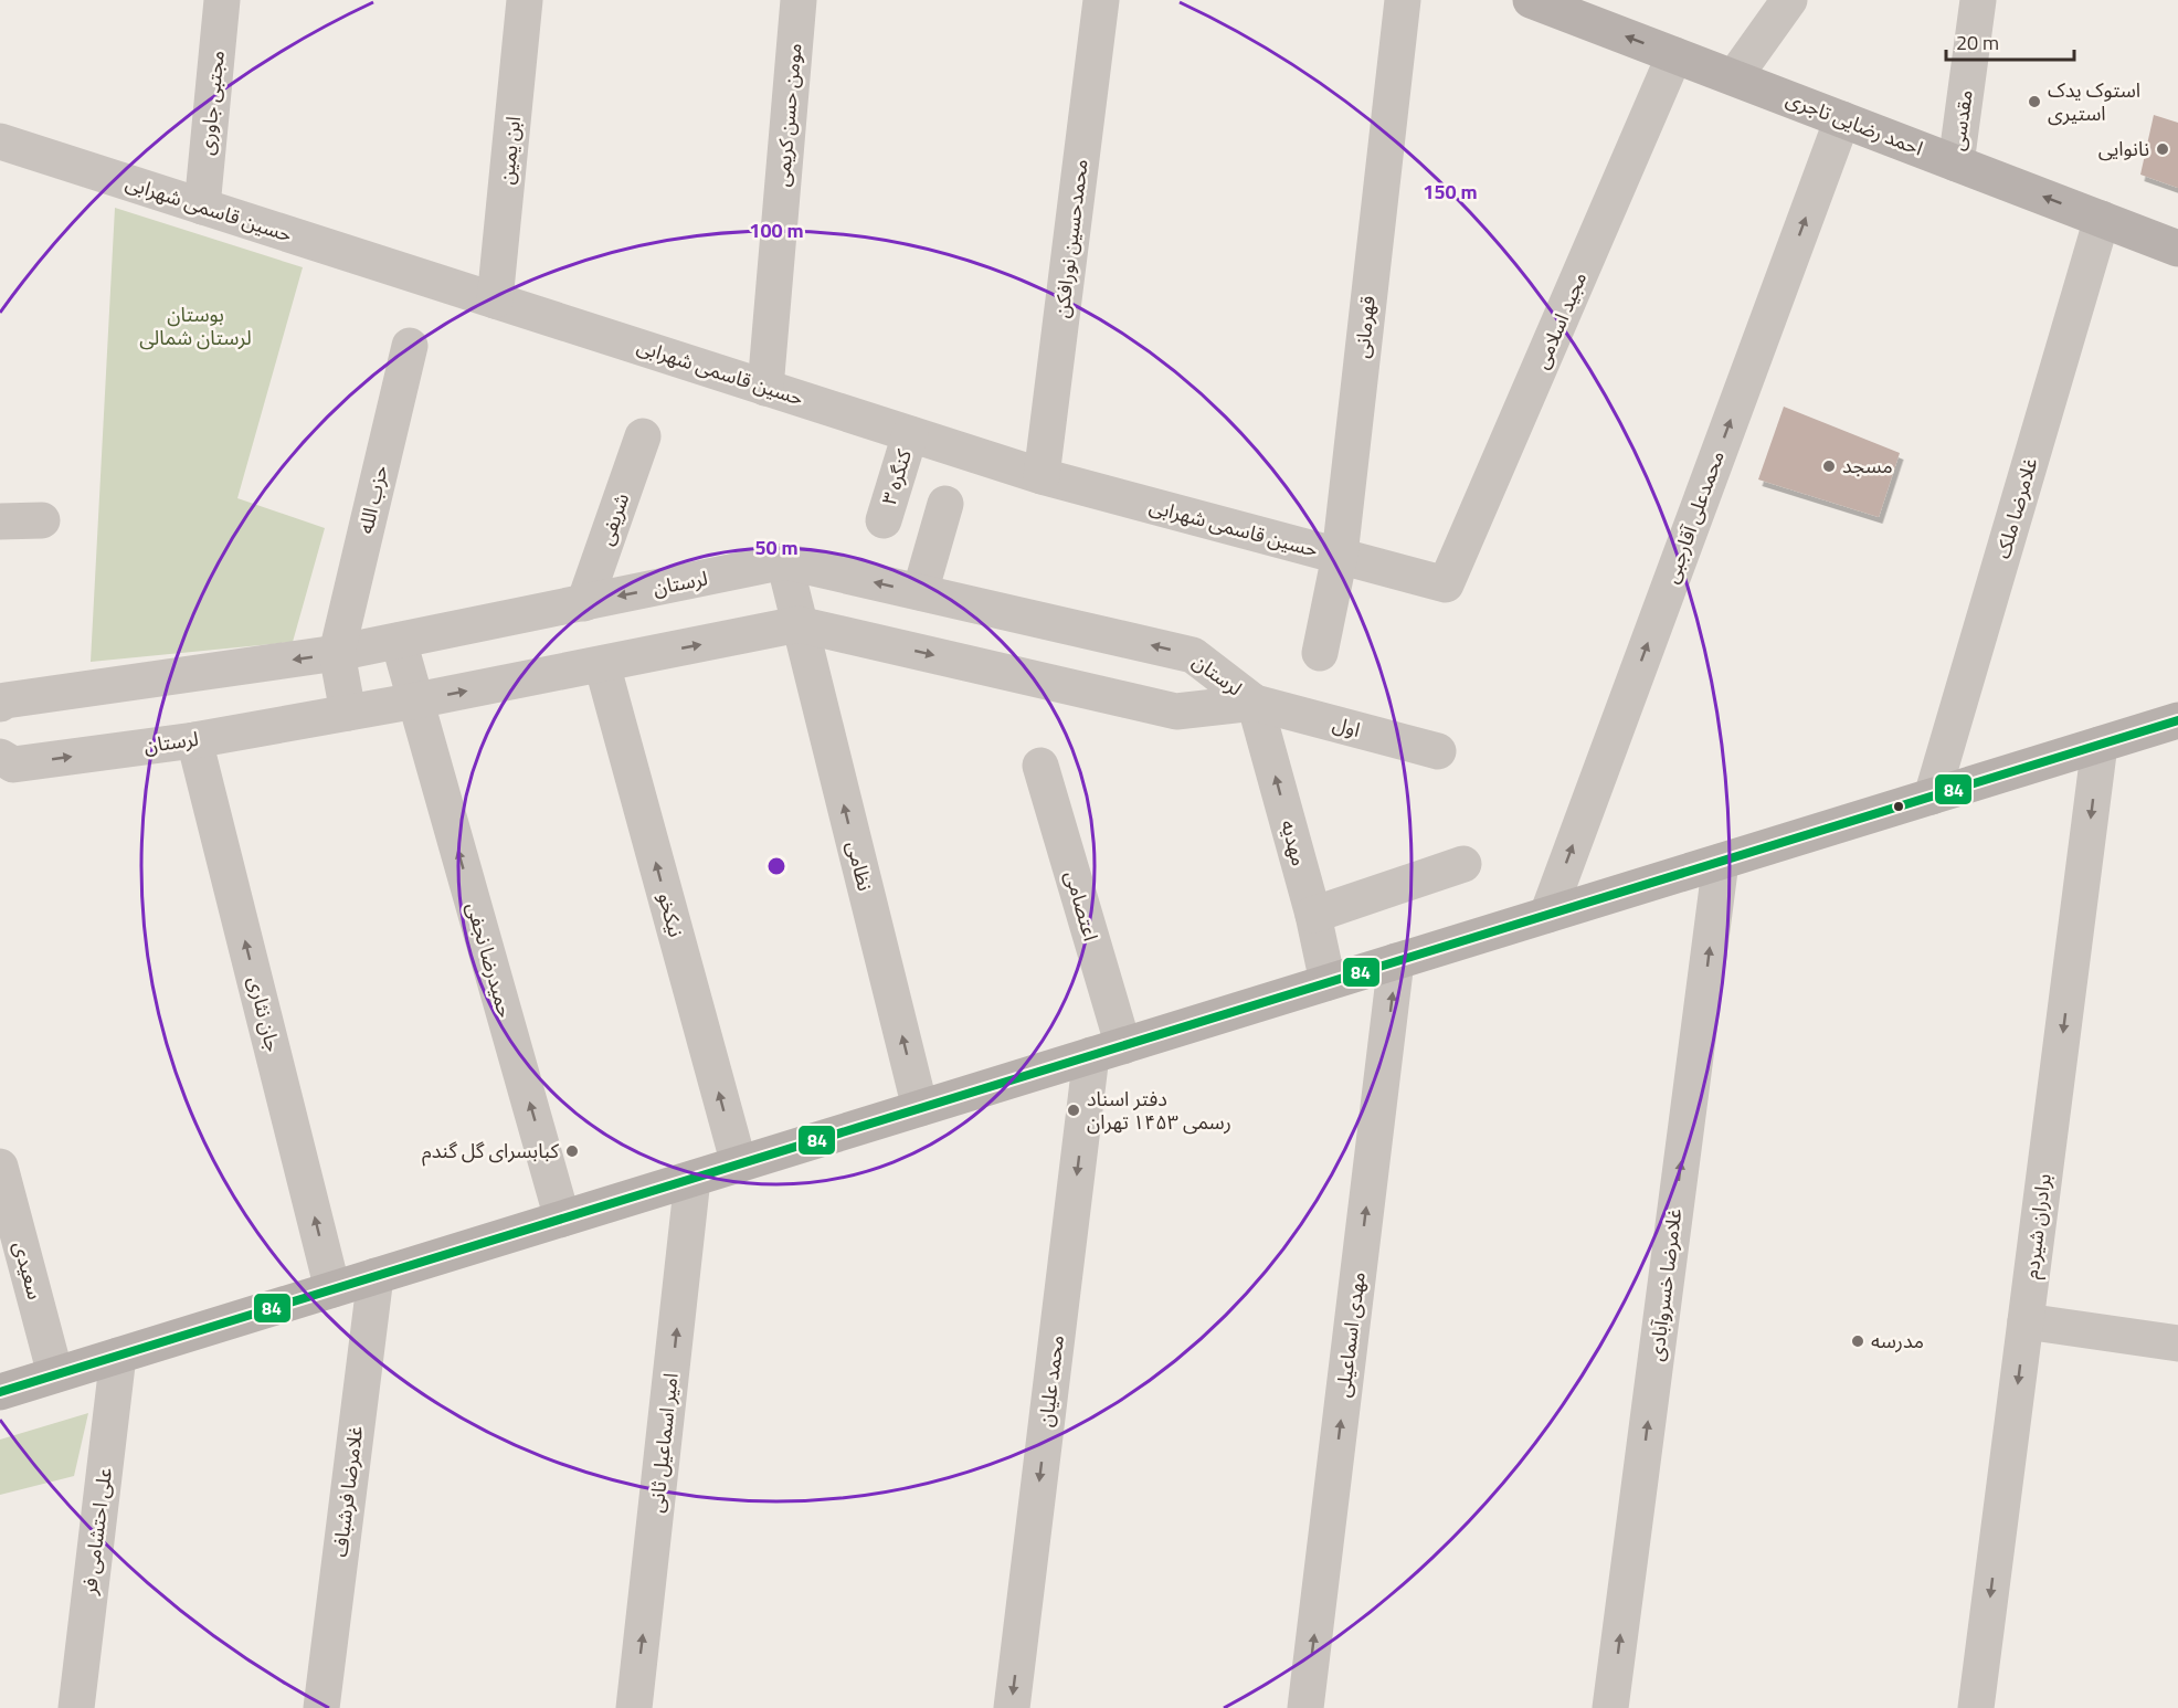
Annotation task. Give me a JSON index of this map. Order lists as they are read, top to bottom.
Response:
{
  "streets": {
    "main road": ["احمد رضایی تاجری"],
    "street": [
      "مجتبی جاوری",
      "مومن حسن کریمی",
      "مقدسی",
      "ابن یمین",
      "حسین قاسمی شهرابی",
      "محمدحسین نورافکن",
      "مجید اسلامی",
      "قهرمانی",
      "کنگره ۳",
      "حزب الله",
      "غلامرضا ملک",
      "محمدعلی آقارجبی",
      "شریفی",
      "لرستان",
      "اول",
      "مهدیه",
      "نظامی",
      "اعتصامی",
      "نیکخو",
      "حمیدرضا نجفی",
      "جان نثاری",
      "برادران شیردم",
      "سعیدی",
      "غلامرضا خسروآبادی",
      "مهدی اسماعیلی",
      "محمد علیان",
      "امیر اسماعیل ثانی",
      "غلامرضا فرشباف",
      "علی احتشامی فر"
    ]
  },
  "crossings": [
    ["مجتبی جاوری", "حسین قاسمی شهرابی"],
    ["مومن حسن کریمی", "حسین قاسمی شهرابی"],
    ["مقدسی", "احمد رضایی تاجری"],
    ["احمد رضایی تاجری", "مجید اسلامی"],
    ["احمد رضایی تاجری", "غلامرضا ملک"],
    ["احمد رضایی تاجری", "محمدعلی آقارجبی"],
    ["ابن یمین", "حسین قاسمی شهرابی"],
    ["حسین قاسمی شهرابی", "محمدحسین نورافکن"],
    ["حسین قاسمی شهرابی", "مجید اسلامی"],
    ["حسین قاسمی شهرابی", "قهرمانی"],
    ["حسین قاسمی شهرابی", "کنگره ۳"],
    ["حزب الله", "لرستان"],
    ["شریفی", "لرستان"],
    ["لرستان", "اول"],
    ["لرستان", "مهدیه"],
    ["لرستان", "نظامی"],
    ["لرستان", "نیکخو"],
    ["لرستان", "حمیدرضا نجفی"],
    ["لرستان", "جان نثاری"],
    ["اول", "مهدیه"],
    ["اعتصامی", "محمد علیان"]
  ],
  "one_way": [
    "احمد رضایی تاجری",
    "محمدعلی آقارجبی",
    "مهدیه",
    "نظامی",
    "نیکخو",
    "حمیدرضا نجفی",
    "جان نثاری",
    "برادران شیردم",
    "غلامرضا خسروآبادی",
    "مهدی اسماعیلی",
    "محمد علیان",
    "امیر اسماعیل ثانی"
  ],
  "parks": ["بوستان لرستان شمالی"],
  "places": [
    "استوک یدک استیری",
    "نانوایی",
    "مسجد",
    "دفتر اسناد رسمی ۱۴۵۳ تهران",
    "کبابسرای گل گندم",
    "مدرسه"
  ],
  "lines": ["transit line 84"],
  "scale_bar": "20 m",
  "rings": ["150 m", "100 m", "50 m"]
}
